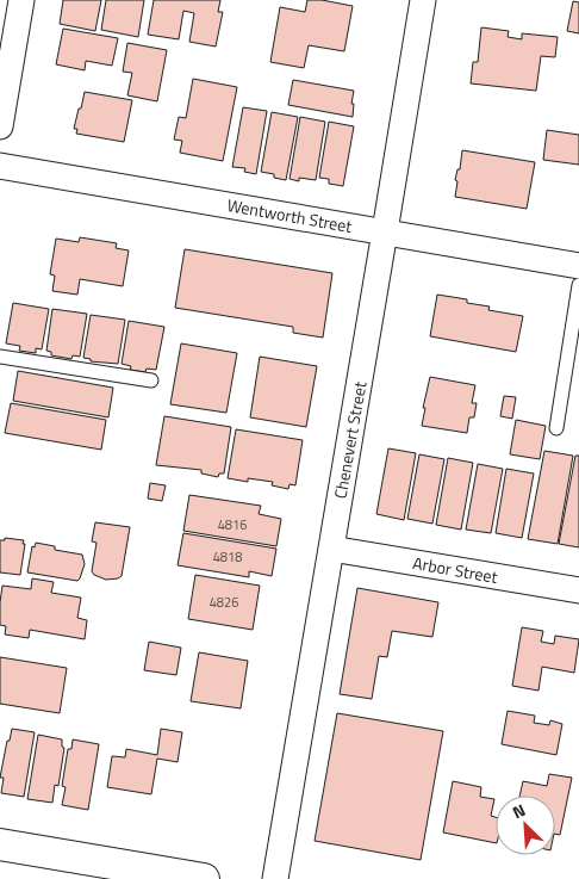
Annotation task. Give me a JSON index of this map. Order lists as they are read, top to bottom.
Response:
{
  "streets": {
    "street": ["Wentworth Street", "Chenevert Street", "Arbor Street"]
  },
  "crossings": [
    ["Wentworth Street", "Chenevert Street"],
    ["Chenevert Street", "Arbor Street"]
  ],
  "house_numbers": ["4816", "4818", "4826"],
  "north": "top left"
}
